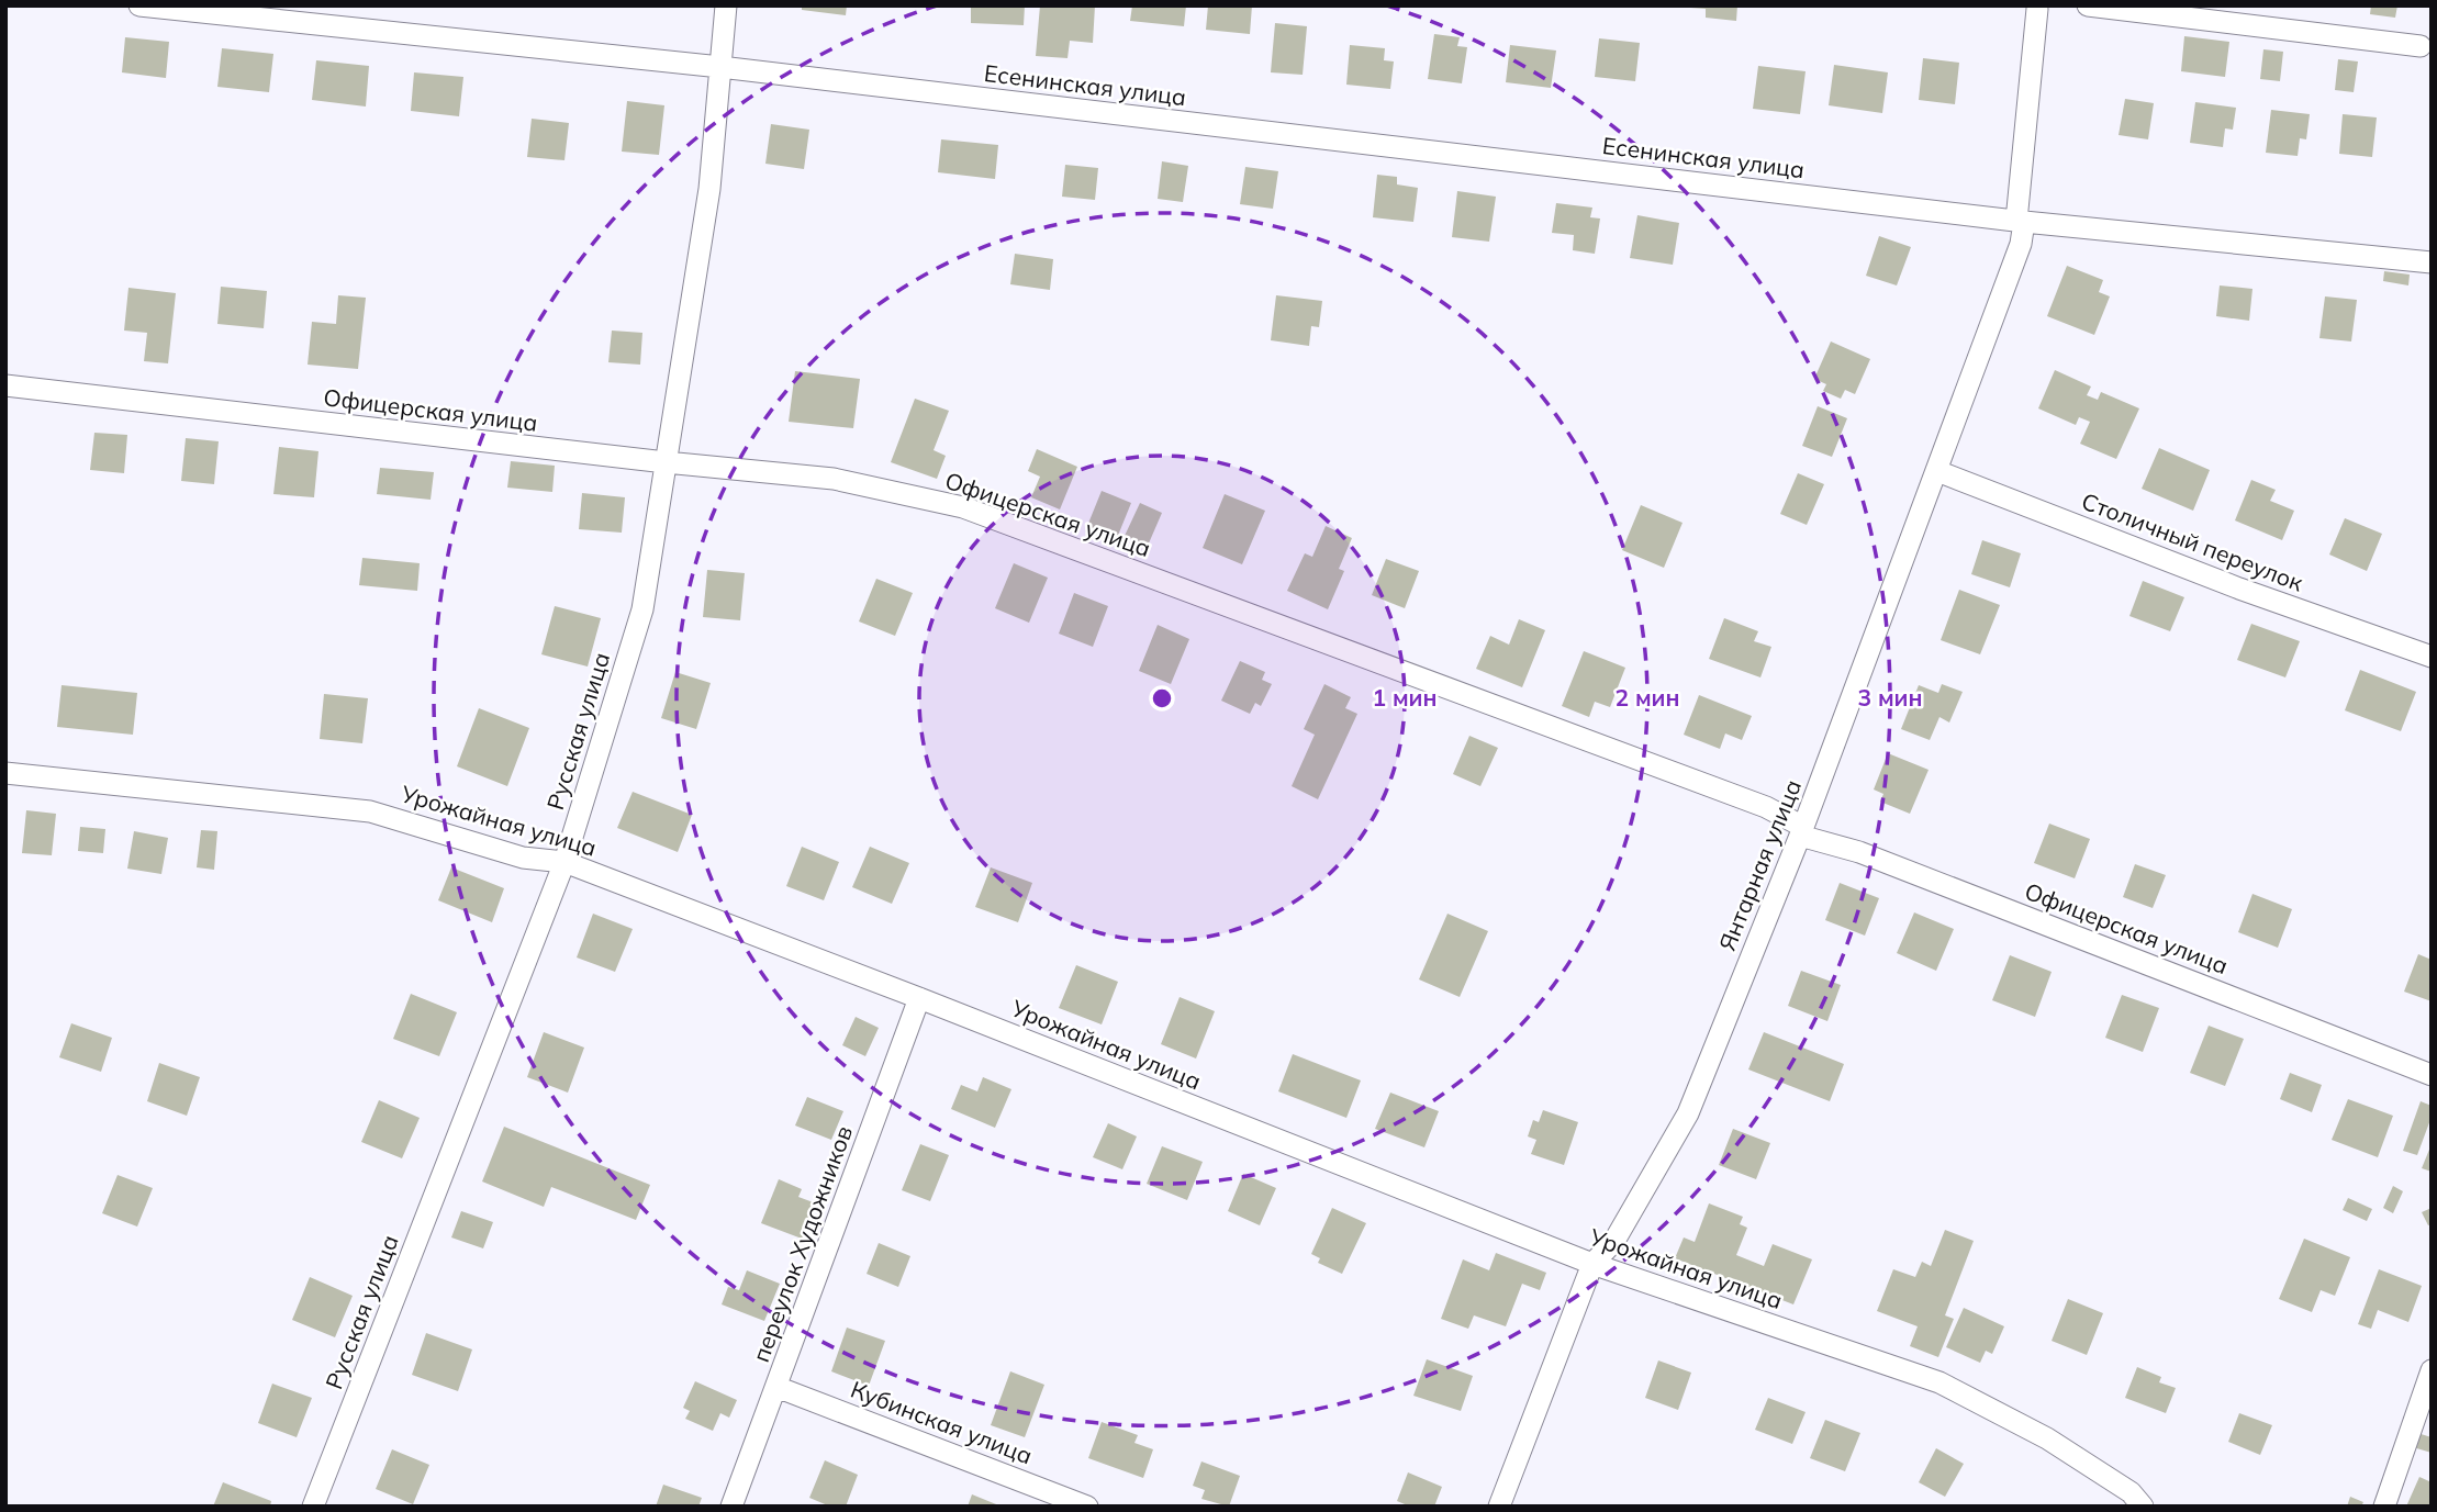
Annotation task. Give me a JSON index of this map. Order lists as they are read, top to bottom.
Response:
{
  "streets": {
    "street": [
      "Есенинская улица",
      "Офицерская улица",
      "Столичный переулок",
      "Русская улица",
      "Урожайная улица",
      "Янтарная улица",
      "переулок Художников",
      "Кубинская улица"
    ]
  },
  "crossings": [
    ["Есенинская улица", "Русская улица"],
    ["Есенинская улица", "Янтарная улица"],
    ["Офицерская улица", "Русская улица"],
    ["Офицерская улица", "Янтарная улица"],
    ["Столичный переулок", "Янтарная улица"],
    ["Русская улица", "Урожайная улица"],
    ["Урожайная улица", "Янтарная улица"],
    ["Урожайная улица", "переулок Художников"],
    ["переулок Художников", "Кубинская улица"]
  ],
  "rings": ["1 мин", "2 мин", "3 мин"]
}
